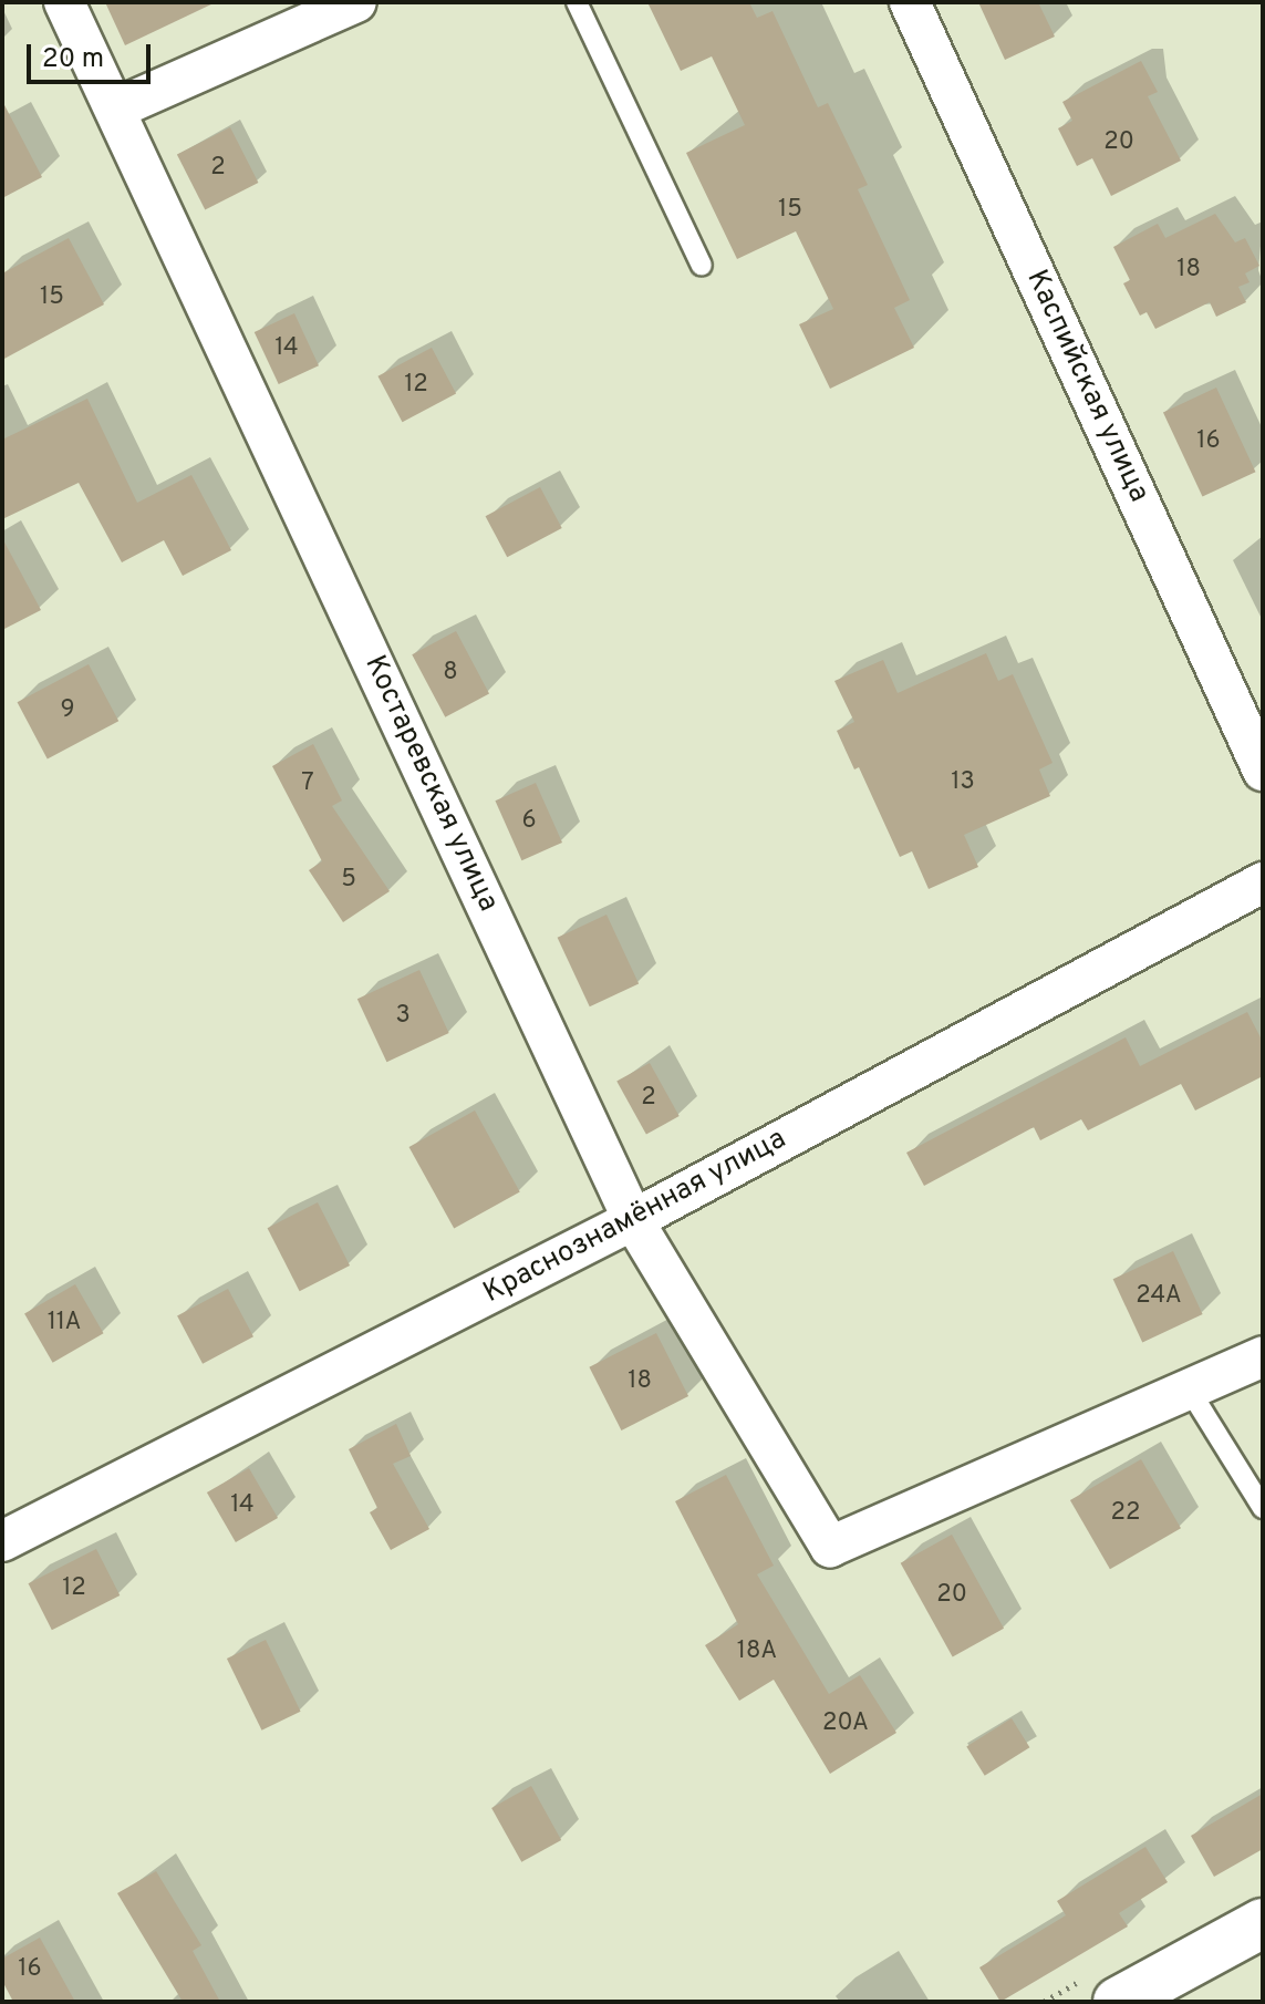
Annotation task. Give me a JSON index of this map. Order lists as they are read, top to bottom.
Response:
{
  "streets": {
    "street": ["Каспийская улица", "Костаревская улица", "Краснознамённая улица"]
  },
  "crossings": [
    ["Костаревская улица", "Краснознамённая улица"]
  ],
  "house_numbers": [
    "20",
    "2",
    "15",
    "18",
    "15",
    "14",
    "12",
    "16",
    "8",
    "9",
    "13",
    "7",
    "6",
    "5",
    "3",
    "2",
    "24А",
    "11А",
    "18",
    "14",
    "22",
    "12",
    "20",
    "18А",
    "20А",
    "16"
  ],
  "scale_bar": "20 m"
}
